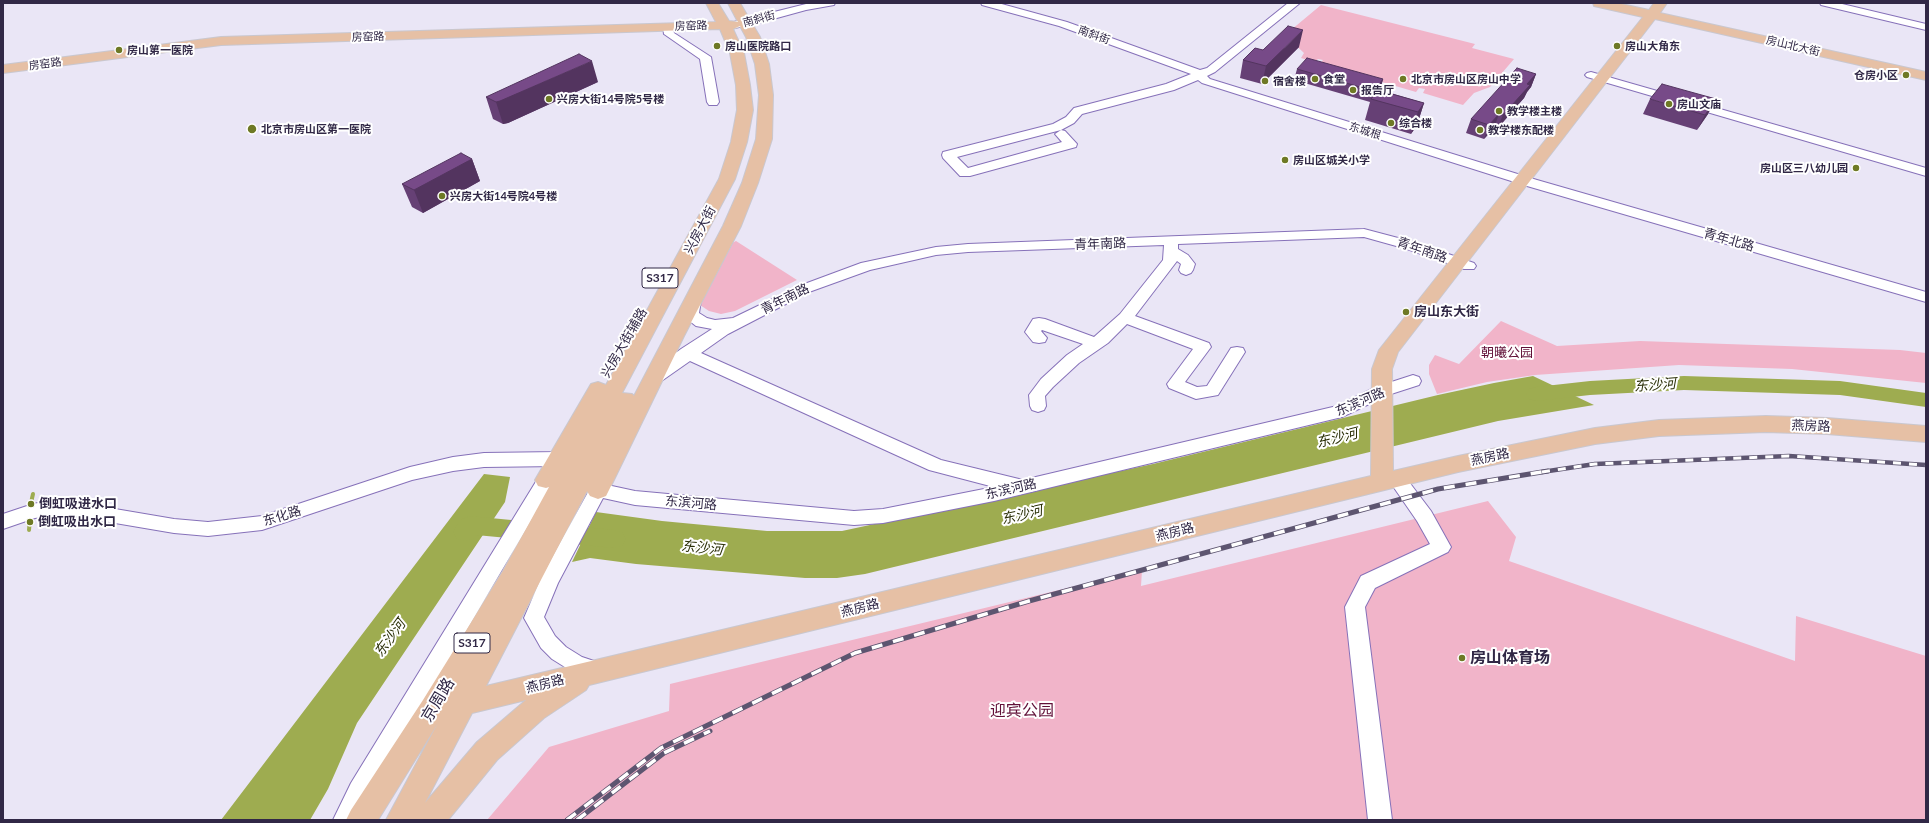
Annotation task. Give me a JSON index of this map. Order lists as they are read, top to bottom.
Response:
{
  "streets": {
    "main road": [
      "房窑路",
      "房山北大街",
      "兴房大街",
      "S317",
      "兴房大街辅路",
      "燕房路",
      "京周路"
    ],
    "street": [
      "南斜街",
      "东城根",
      "青年北路",
      "青年南路",
      "东滨河路",
      "东化路"
    ]
  },
  "crossings": [
    ["南斜街", "房窑路"],
    ["南斜街", "东城根"],
    ["南斜街", "兴房大街"],
    ["南斜街", "兴房大街辅路"],
    ["房窑路", "兴房大街"],
    ["房窑路", "兴房大街辅路"],
    ["东城根", "青年北路"],
    ["兴房大街", "青年南路"],
    ["兴房大街", "兴房大街辅路"],
    ["兴房大街", "东滨河路"],
    ["兴房大街", "东化路"],
    ["兴房大街辅路", "东滨河路"],
    ["兴房大街辅路", "东化路"],
    ["东滨河路", "东化路"],
    ["燕房路", "京周路"]
  ],
  "water": ["东沙河"],
  "parks": ["朝曦公园", "迎宾公园"],
  "places": [
    "房山医院路口",
    "房山大角东",
    "房山第一医院",
    "仓房小区",
    "食堂",
    "北京市房山区房山中学",
    "宿舍楼",
    "报告厅",
    "兴房大街14号院5号楼",
    "房山文庙",
    "教学楼主楼",
    "综合楼",
    "北京市房山区第一医院",
    "教学楼东配楼",
    "房山区城关小学",
    "房山区三八幼儿园",
    "兴房大街14号院4号楼",
    "房山东大街",
    "倒虹吸进水口",
    "倒虹吸出水口",
    "房山体育场"
  ]
}
